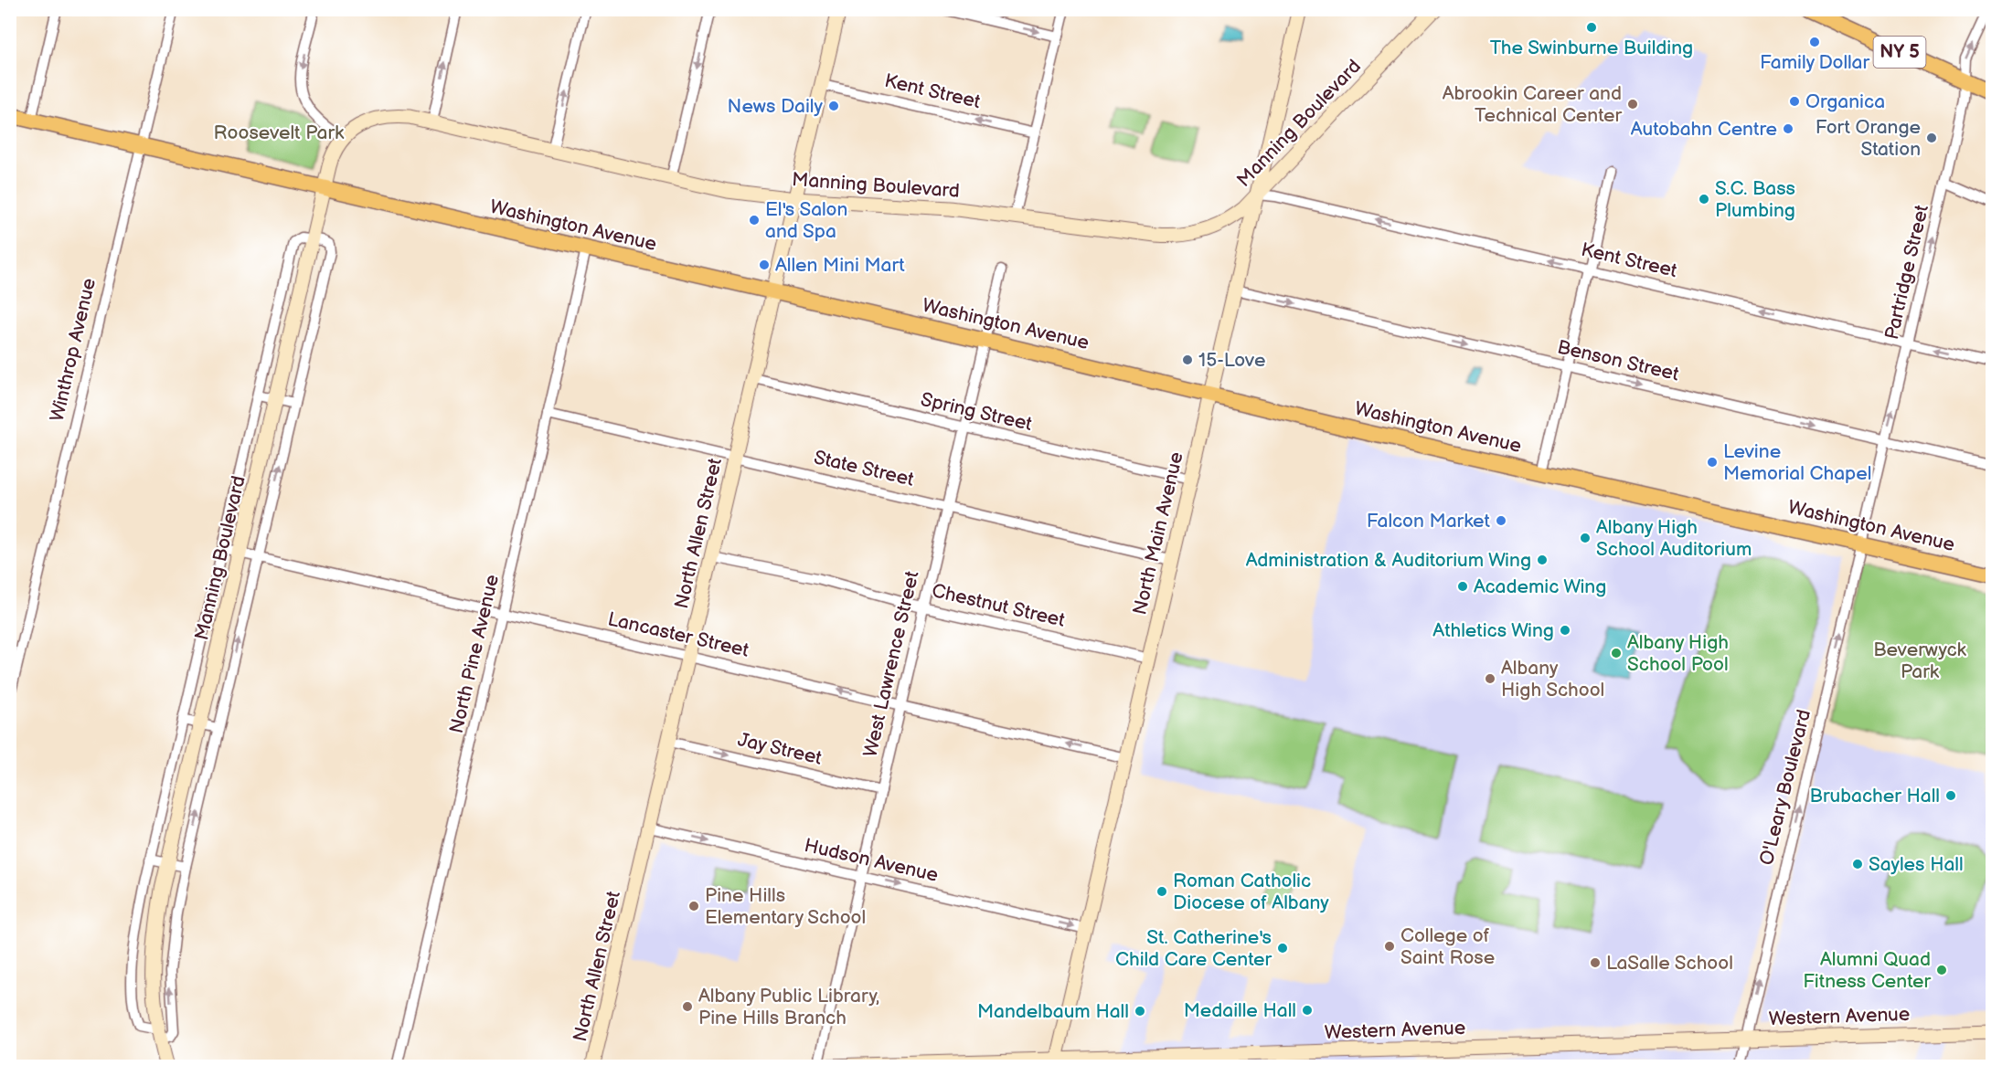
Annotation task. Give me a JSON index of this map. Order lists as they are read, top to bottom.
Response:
{
  "streets": {
    "main road": ["NY 5", "Washington Avenue"],
    "street": [
      "Kent Street",
      "Manning Boulevard",
      "Partridge Street",
      "Winthrop Avenue",
      "Benson Street",
      "Spring Street",
      "State Street",
      "North Allen Street",
      "North Main Avenue",
      "Chestnut Street",
      "Lancaster Street",
      "North Pine Avenue",
      "West Lawrence Street",
      "Jay Street",
      "O'Leary Boulevard",
      "Hudson Avenue",
      "Western Avenue"
    ]
  },
  "crossings": [
    ["NY 5", "Partridge Street"],
    ["Kent Street", "Manning Boulevard"],
    ["Kent Street", "Partridge Street"],
    ["Kent Street", "North Allen Street"],
    ["Kent Street", "North Main Avenue"],
    ["Manning Boulevard", "Washington Avenue"],
    ["Manning Boulevard", "North Allen Street"],
    ["Manning Boulevard", "North Main Avenue"],
    ["Manning Boulevard", "Lancaster Street"],
    ["Washington Avenue", "Partridge Street"],
    ["Washington Avenue", "Winthrop Avenue"],
    ["Washington Avenue", "North Allen Street"],
    ["Washington Avenue", "North Main Avenue"],
    ["Washington Avenue", "North Pine Avenue"],
    ["Washington Avenue", "West Lawrence Street"],
    ["Washington Avenue", "O'Leary Boulevard"],
    ["Partridge Street", "Benson Street"],
    ["Partridge Street", "O'Leary Boulevard"],
    ["Benson Street", "North Main Avenue"],
    ["Spring Street", "North Allen Street"],
    ["Spring Street", "North Main Avenue"],
    ["Spring Street", "West Lawrence Street"],
    ["State Street", "North Allen Street"],
    ["State Street", "North Main Avenue"],
    ["State Street", "North Pine Avenue"],
    ["State Street", "West Lawrence Street"],
    ["North Allen Street", "Chestnut Street"],
    ["North Allen Street", "Lancaster Street"],
    ["North Allen Street", "Jay Street"],
    ["North Allen Street", "Hudson Avenue"],
    ["North Main Avenue", "Chestnut Street"],
    ["North Main Avenue", "Lancaster Street"],
    ["North Main Avenue", "Hudson Avenue"],
    ["North Main Avenue", "Western Avenue"],
    ["Chestnut Street", "West Lawrence Street"],
    ["Lancaster Street", "North Pine Avenue"],
    ["Lancaster Street", "West Lawrence Street"],
    ["West Lawrence Street", "Jay Street"],
    ["West Lawrence Street", "Hudson Avenue"],
    ["West Lawrence Street", "Western Avenue"],
    ["O'Leary Boulevard", "Western Avenue"]
  ],
  "one_way": [
    "Kent Street",
    "Partridge Street",
    "Benson Street",
    "Lancaster Street",
    "Jay Street",
    "O'Leary Boulevard",
    "Hudson Avenue"
  ],
  "parks": ["Roosevelt Park", "Beverwyck Park"],
  "places": [
    "The Swinburne Building",
    "Family Dollar",
    "Organica",
    "Abrookin Career and Technical Center",
    "News Daily",
    "Autobahn Centre",
    "Fort Orange Station",
    "S.C. Bass Plumbing",
    "El's Salon and Spa",
    "Allen Mini Mart",
    "15-Love",
    "Levine Memorial Chapel",
    "Falcon Market",
    "Albany High School Auditorium",
    "Administration & Auditorium Wing",
    "Academic Wing",
    "Athletics Wing",
    "Albany High School Pool",
    "Albany High School",
    "Brubacher Hall",
    "Sayles Hall",
    "Roman Catholic Diocese of Albany",
    "Pine Hills Elementary School",
    "College of Saint Rose",
    "St. Catherine's Child Care Center",
    "LaSalle School",
    "Alumni Quad Fitness Center",
    "Albany Public Library, Pine Hills Branch",
    "Medaille Hall",
    "Mandelbaum Hall"
  ]
}
